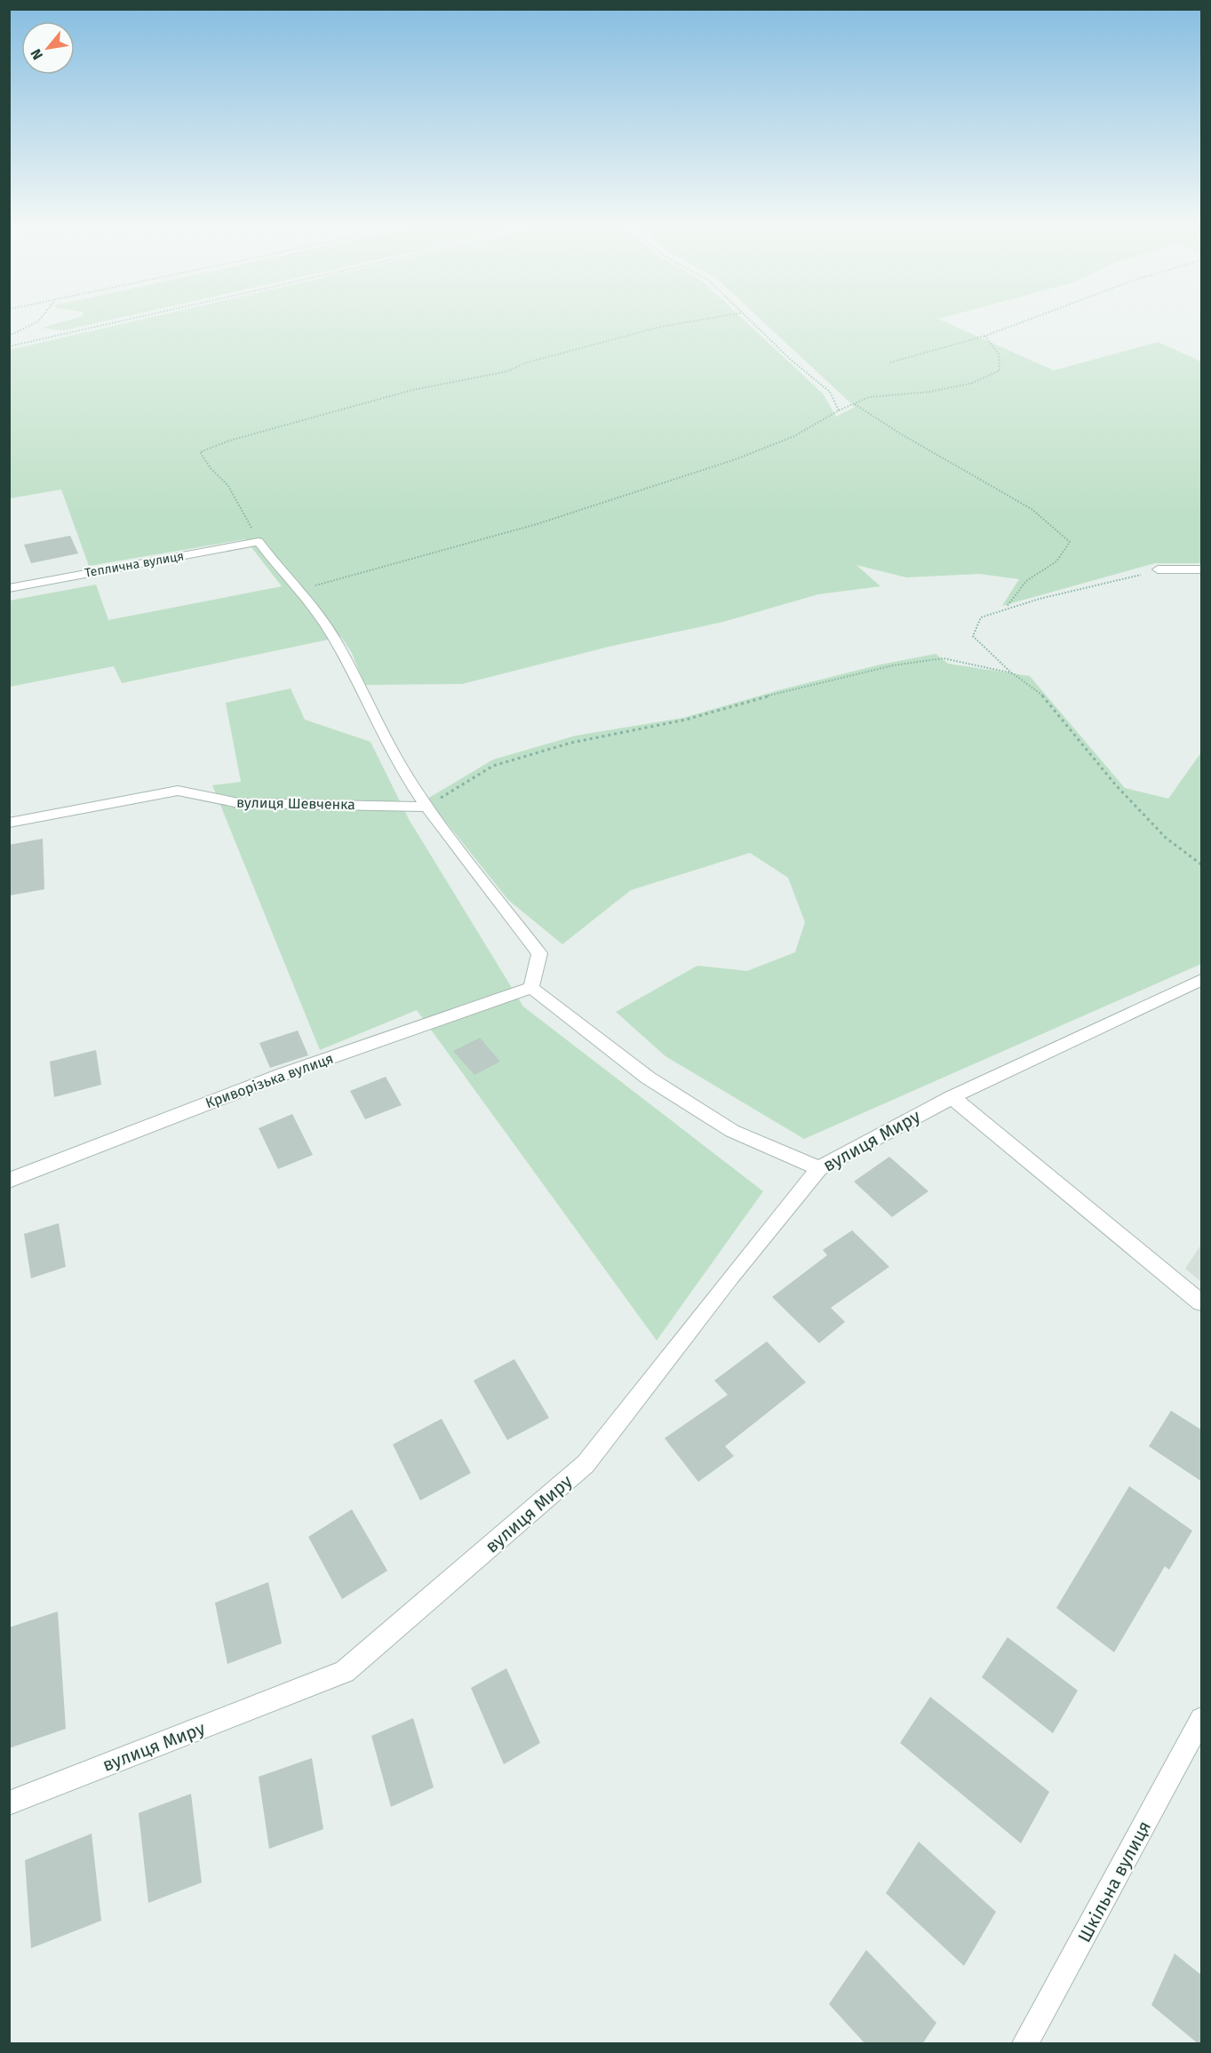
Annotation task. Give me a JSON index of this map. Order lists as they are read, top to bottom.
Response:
{
  "streets": {
    "street": [
      "Теплична вулиця",
      "вулиця Шевченка",
      "Криворізька вулиця",
      "вулиця Миру",
      "Шкільна вулиця"
    ]
  },
  "north": "bottom left"
}
